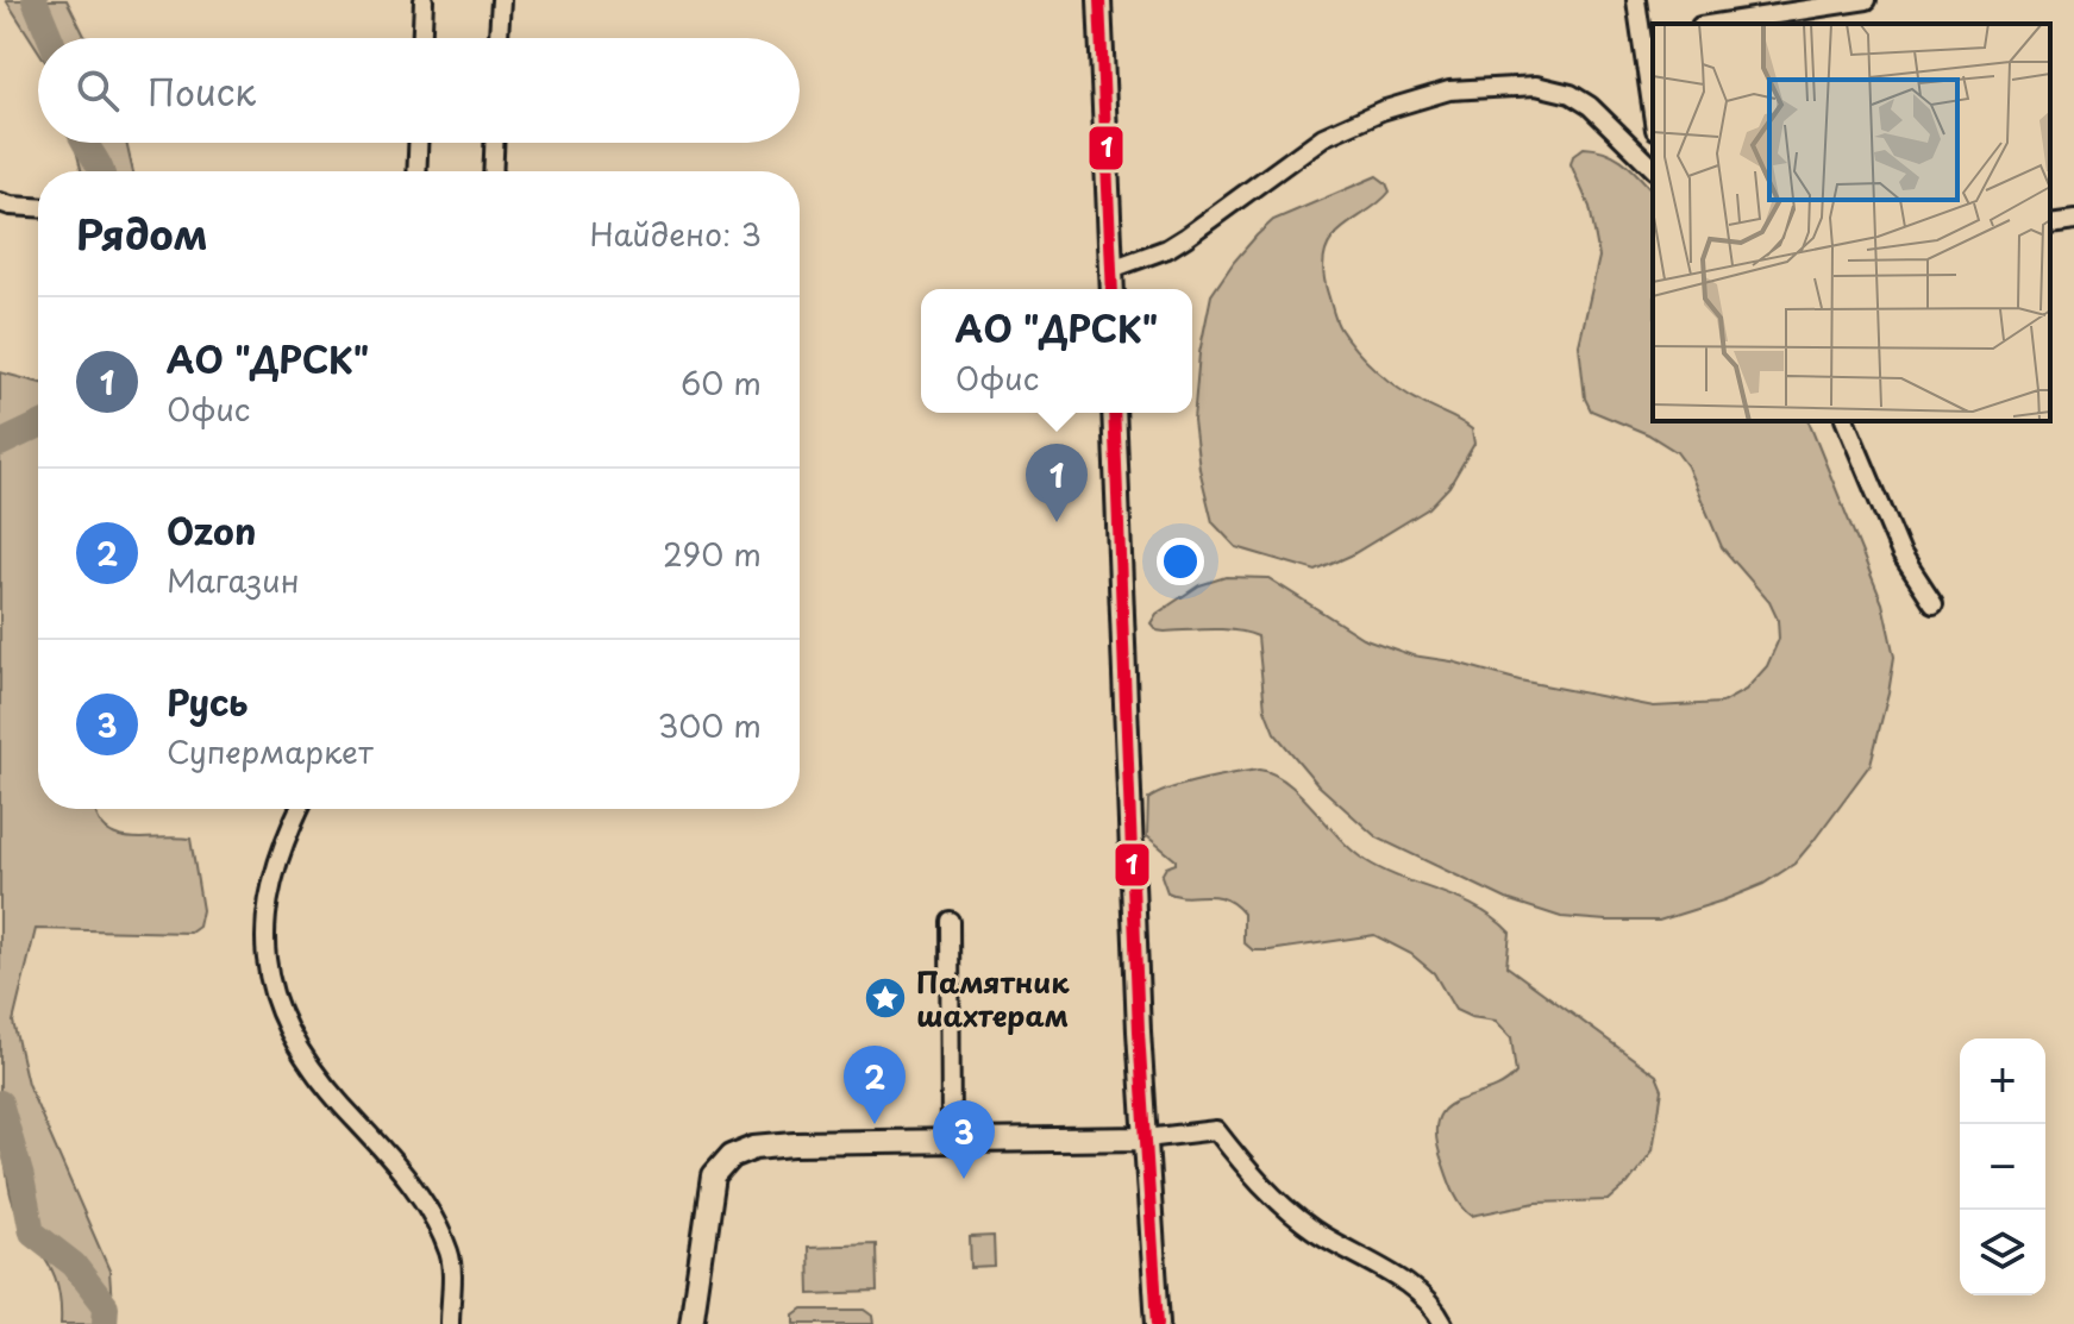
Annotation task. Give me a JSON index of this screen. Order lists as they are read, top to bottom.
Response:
{
  "places": {
    "place": ["Памятник шахтерам"]
  },
  "lines": ["transit line 1"],
  "page": {
    "search": "Поиск",
    "heading": ["Рядом", "Найдено: 3"],
    "popup": ["АО \"ДРСК\"", "Офис"],
    "list": [
      {
        "mark": "1",
        "name": "АО \"ДРСК\"",
        "note": "Офис",
        "value": "60 m"
      },
      {
        "mark": "2",
        "name": "Ozon",
        "note": "Магазин",
        "value": "290 m"
      },
      {
        "mark": "3",
        "name": "Русь",
        "note": "Супермаркет",
        "value": "300 m"
      }
    ],
    "pins": ["1", "2", "3"],
    "map_buttons": ["+", "−"]
  }
}
